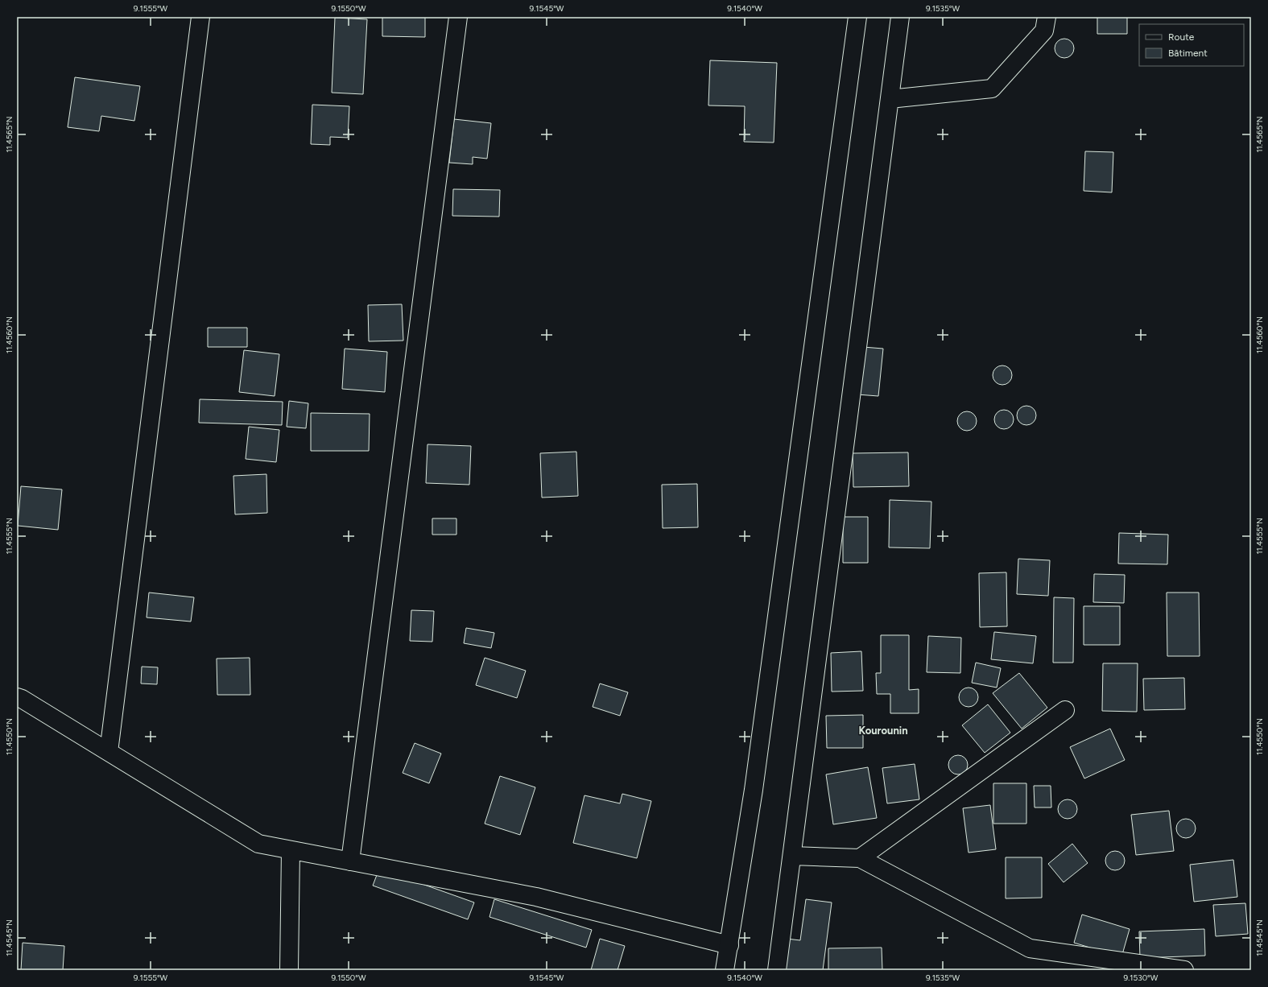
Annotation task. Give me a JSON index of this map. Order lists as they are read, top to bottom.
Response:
{
  "districts": ["Kourounin"],
  "legend": ["Route", "Bâtiment"],
  "coordinates": [
    "9.1555°W",
    "9.1550°W",
    "9.1545°W",
    "9.1540°W",
    "9.1535°W",
    "11.4565°N",
    "11.4560°N",
    "11.4555°N",
    "11.4550°N",
    "11.4545°N",
    "9.1530°W"
  ]
}
